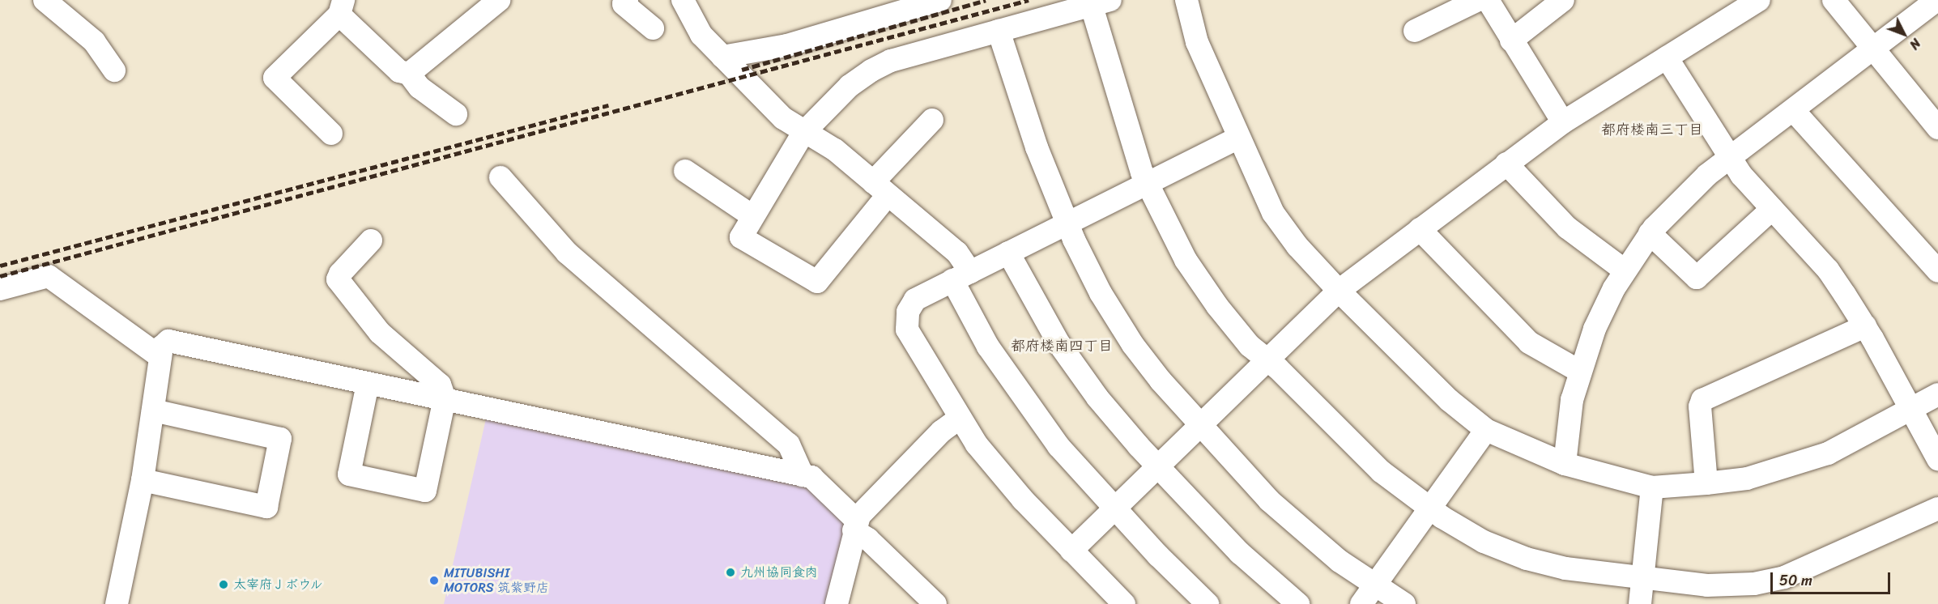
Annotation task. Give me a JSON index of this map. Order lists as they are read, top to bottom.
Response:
{
  "districts": ["都府楼南三丁目", "都府楼南四丁目"],
  "places": ["九州協同食肉", "MITUBISHI MOTORS 筑紫野店", "太宰府Ｊボウル"],
  "scale_bar": "50 m",
  "north": "bottom right"
}
